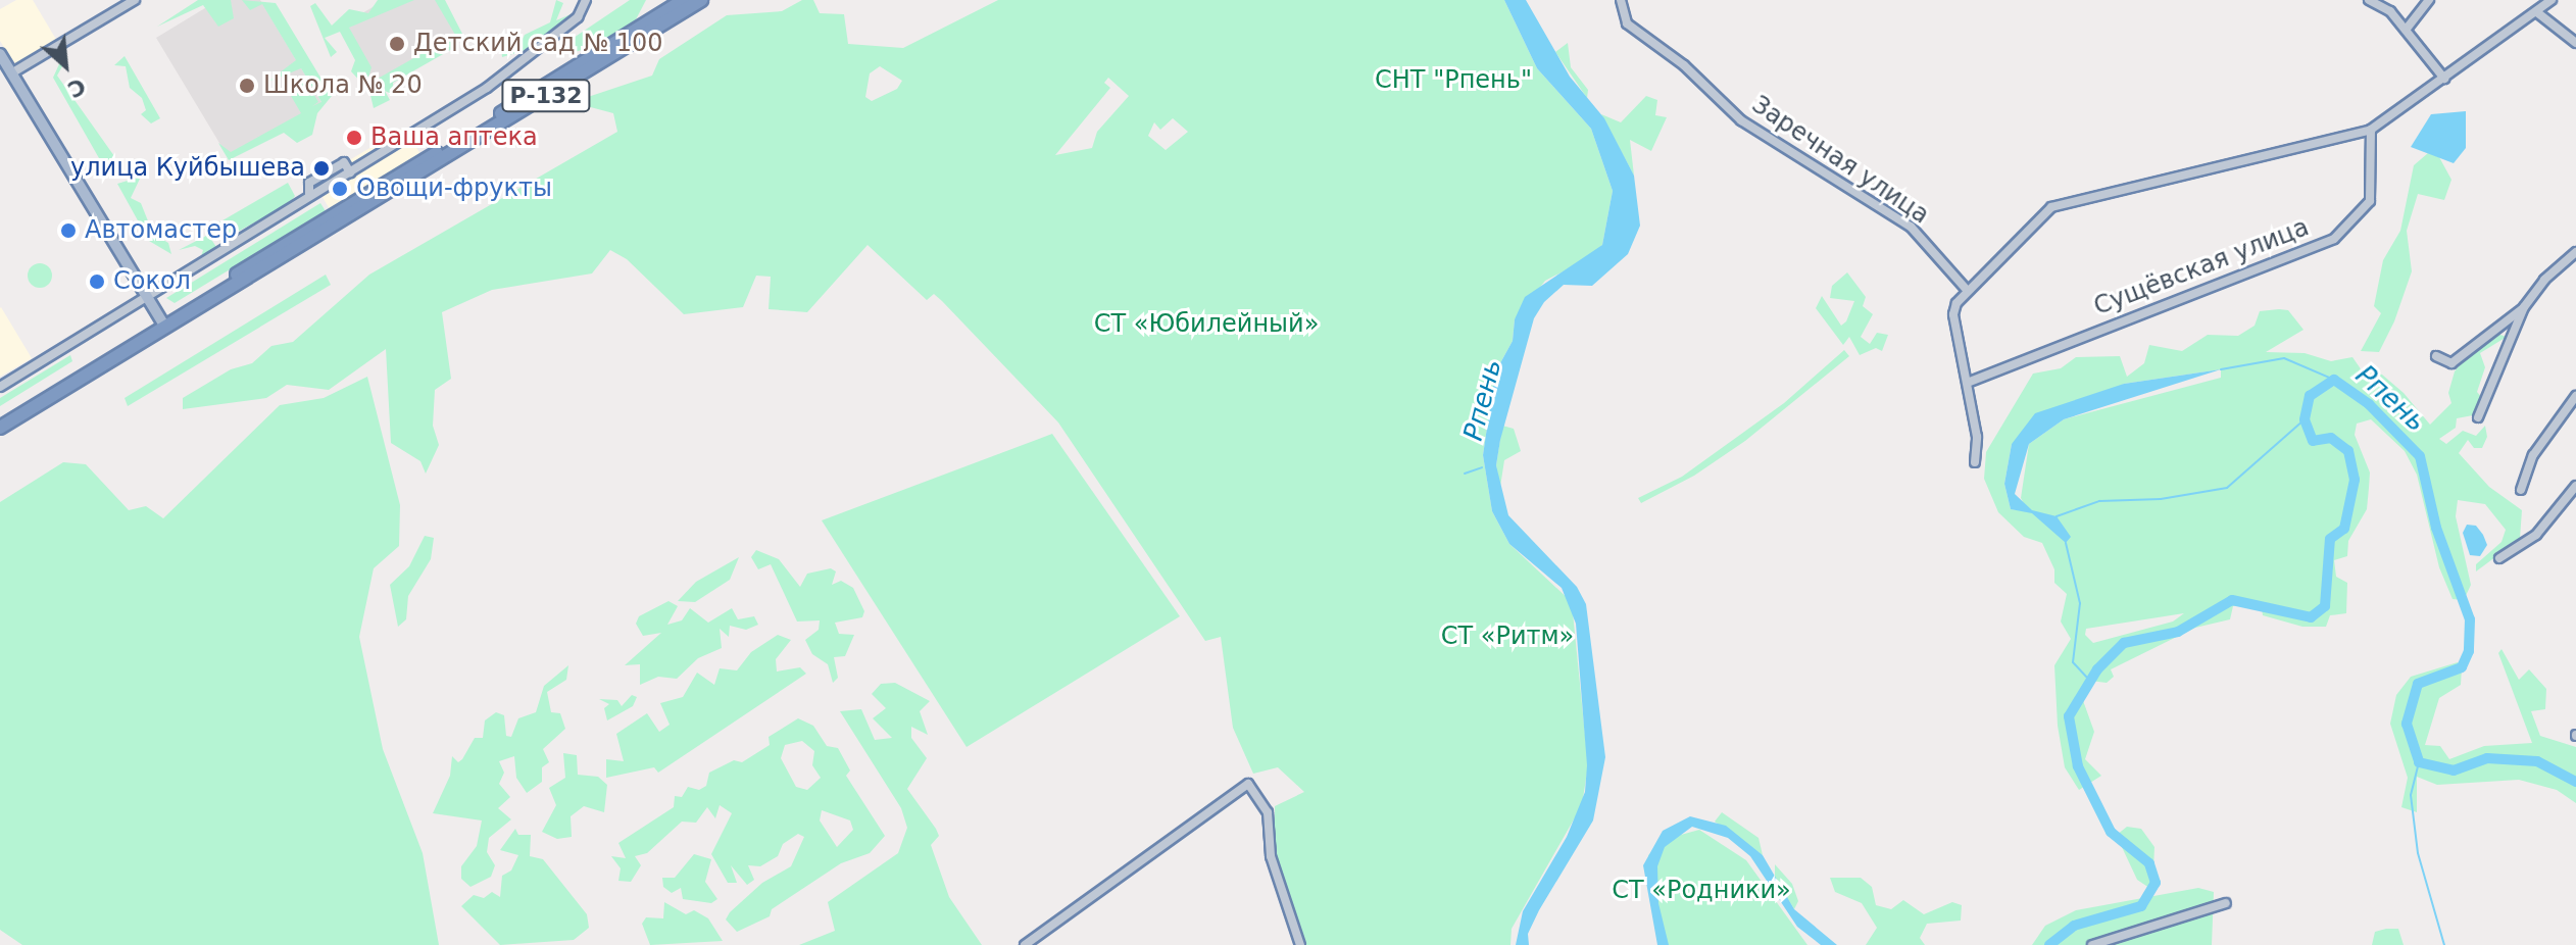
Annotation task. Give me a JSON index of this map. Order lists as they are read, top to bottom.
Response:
{
  "streets": {
    "highway": ["Р-132"],
    "street": ["Заречная улица", "Сущёвская улица"]
  },
  "water": ["Рпень"],
  "parks": [
    "СНТ \"Рпень\"",
    "СТ «Юбилейный»",
    "СТ «Ритм»",
    "СТ «Родники»"
  ],
  "places": [
    "Детский сад № 100",
    "Школа № 20",
    "Ваша аптека",
    "улица Куйбышева",
    "Овощи-фрукты",
    "Автомастер",
    "Сокол"
  ],
  "north": "bottom right"
}
